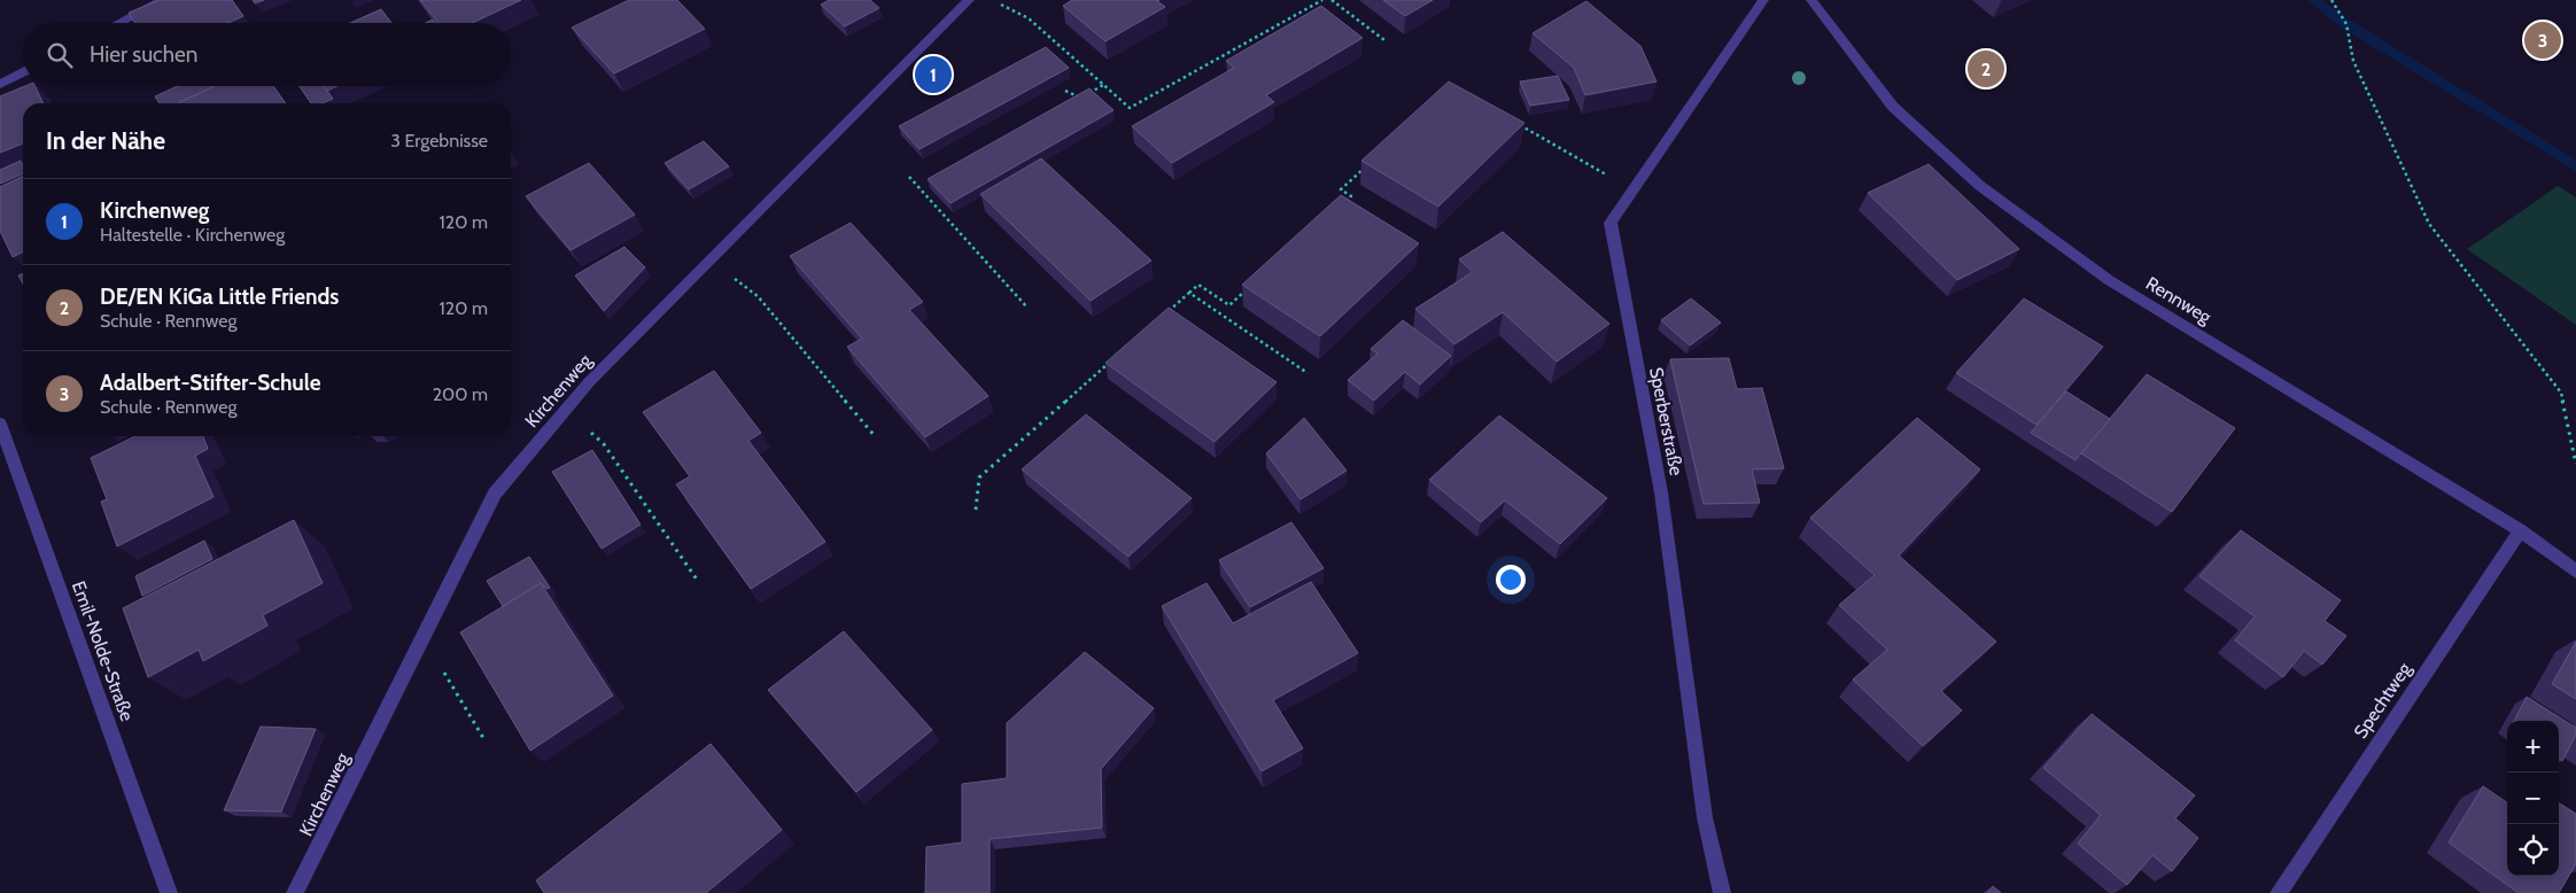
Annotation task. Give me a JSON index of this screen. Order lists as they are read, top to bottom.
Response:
{
  "streets": {
    "street": [
      "Rennweg",
      "Kirchenweg",
      "Sperberstraße",
      "Emil-Nolde-Straße",
      "Spechtweg"
    ]
  },
  "crossings": [
    ["Rennweg", "Spechtweg"]
  ],
  "page": {
    "pins": ["3", "2", "1"],
    "search": "Hier suchen",
    "heading": ["In der Nähe", "3 Ergebnisse"],
    "list": [
      {
        "mark": "1",
        "name": "Kirchenweg",
        "note": "Haltestelle · Kirchenweg",
        "value": "120 m"
      },
      {
        "mark": "2",
        "name": "DE/EN KiGa Little Friends",
        "note": "Schule · Rennweg",
        "value": "120 m"
      },
      {
        "mark": "3",
        "name": "Adalbert-Stifter-Schule",
        "note": "Schule · Rennweg",
        "value": "200 m"
      }
    ],
    "map_buttons": ["+", "−"]
  }
}
